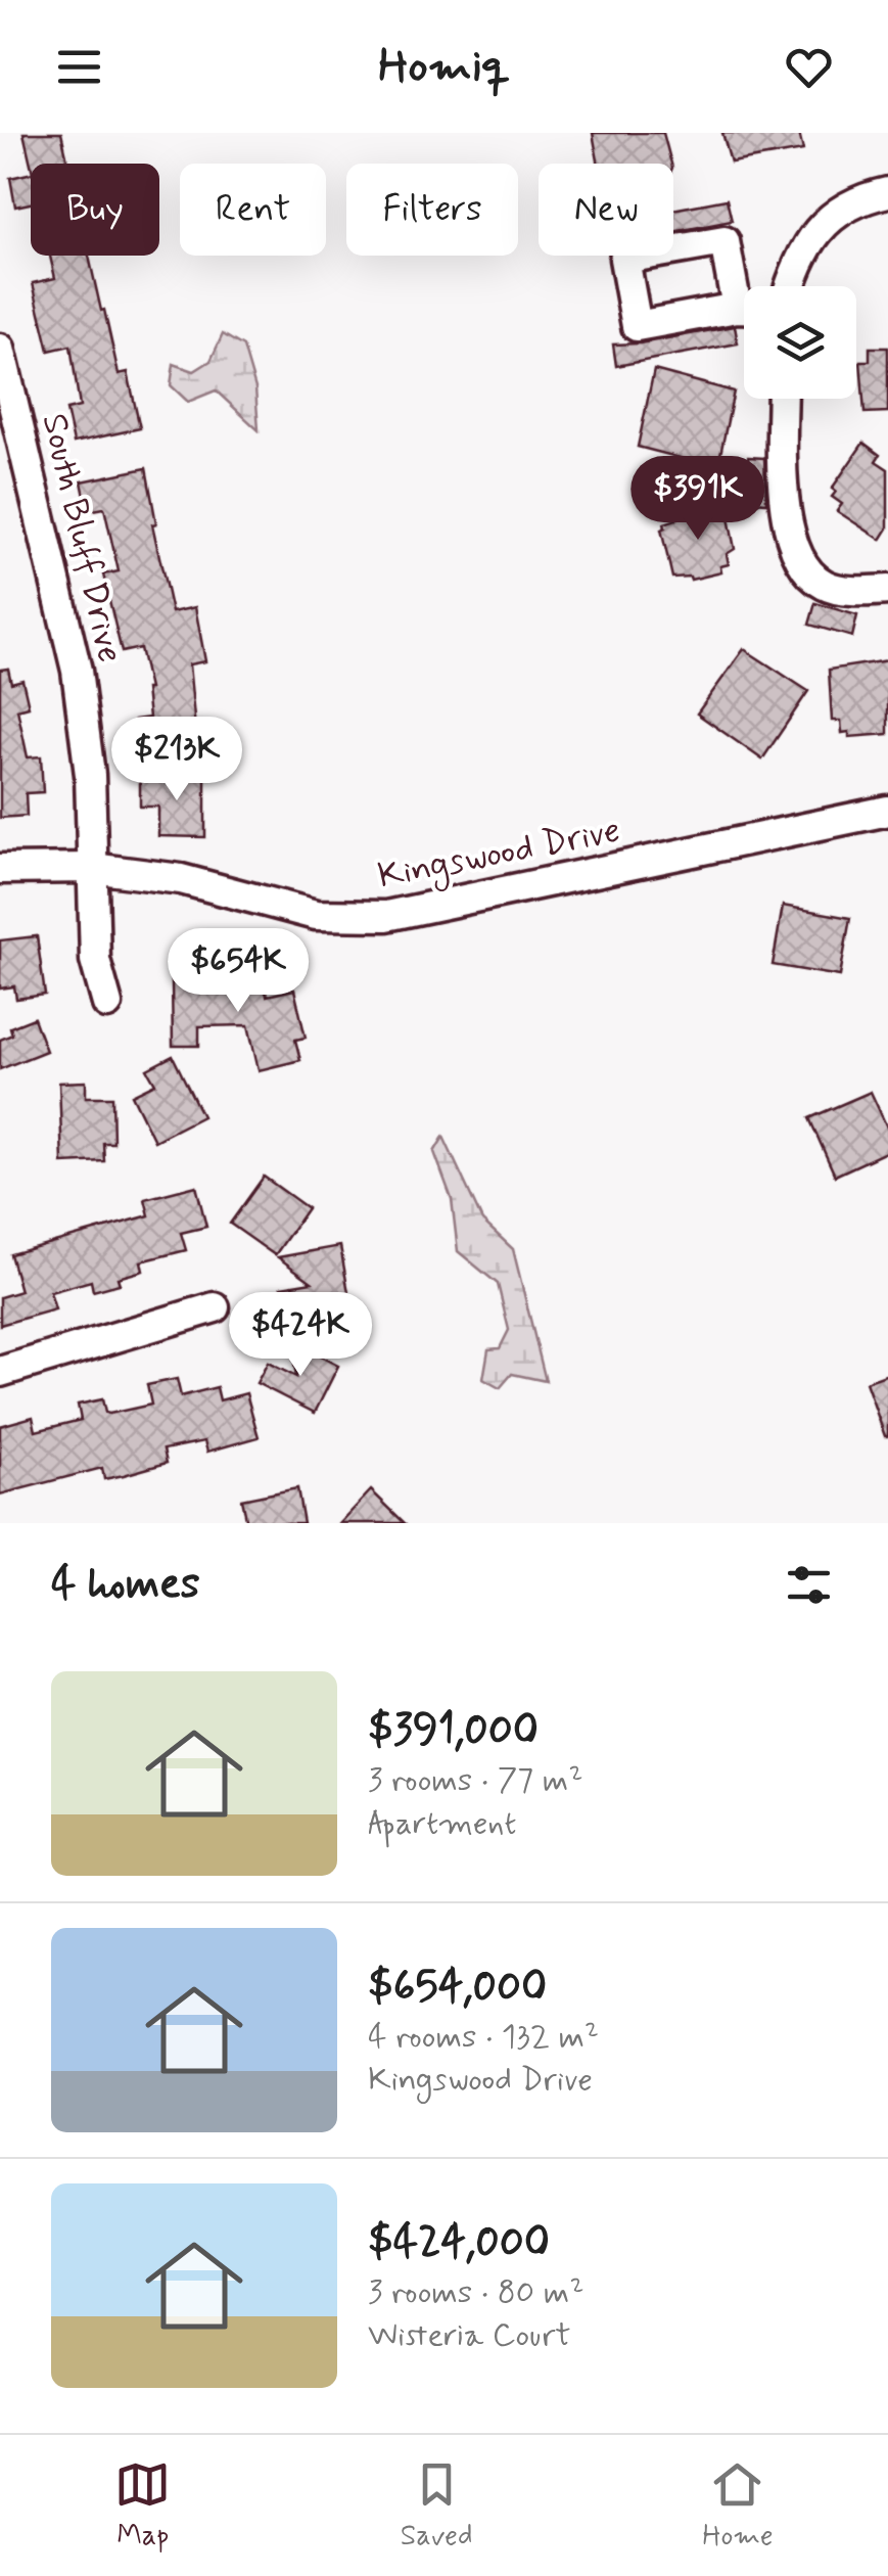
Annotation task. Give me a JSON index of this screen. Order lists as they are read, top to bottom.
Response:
{
  "streets": {
    "street": ["South Bluff Drive", "Kingswood Drive"]
  },
  "crossings": [
    ["South Bluff Drive", "Kingswood Drive"]
  ],
  "page": {
    "header": "Homiq",
    "chip": [
      "Buy",
      "Rent",
      "Filters",
      "New"
    ],
    "price": [
      "$391K",
      "$213K",
      "$654K",
      "$424K"
    ],
    "heading": "4 homes",
    "list": [
      {
        "name": "$391,000",
        "note": "3 rooms · 77 m² · Apartment"
      },
      {
        "name": "$654,000",
        "note": "4 rooms · 132 m² · Kingswood Drive"
      },
      {
        "name": "$424,000",
        "note": "3 rooms · 80 m² · Wisteria Court"
      }
    ],
    "tabs": ["Map", "Saved", "Home"]
  }
}
